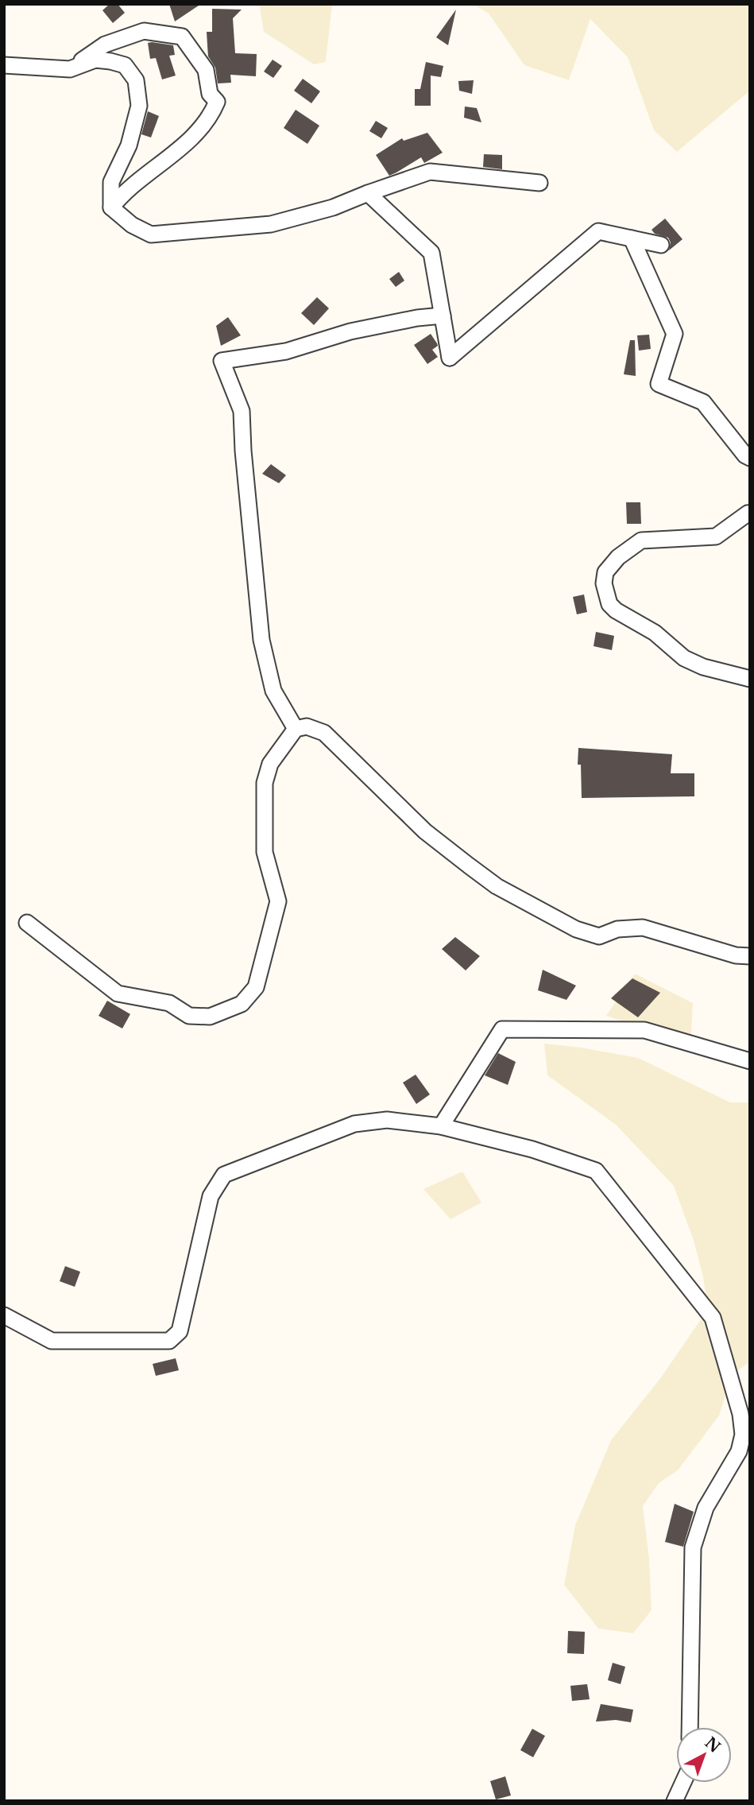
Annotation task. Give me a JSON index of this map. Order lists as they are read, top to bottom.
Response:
{
  "north": "top right"
}
